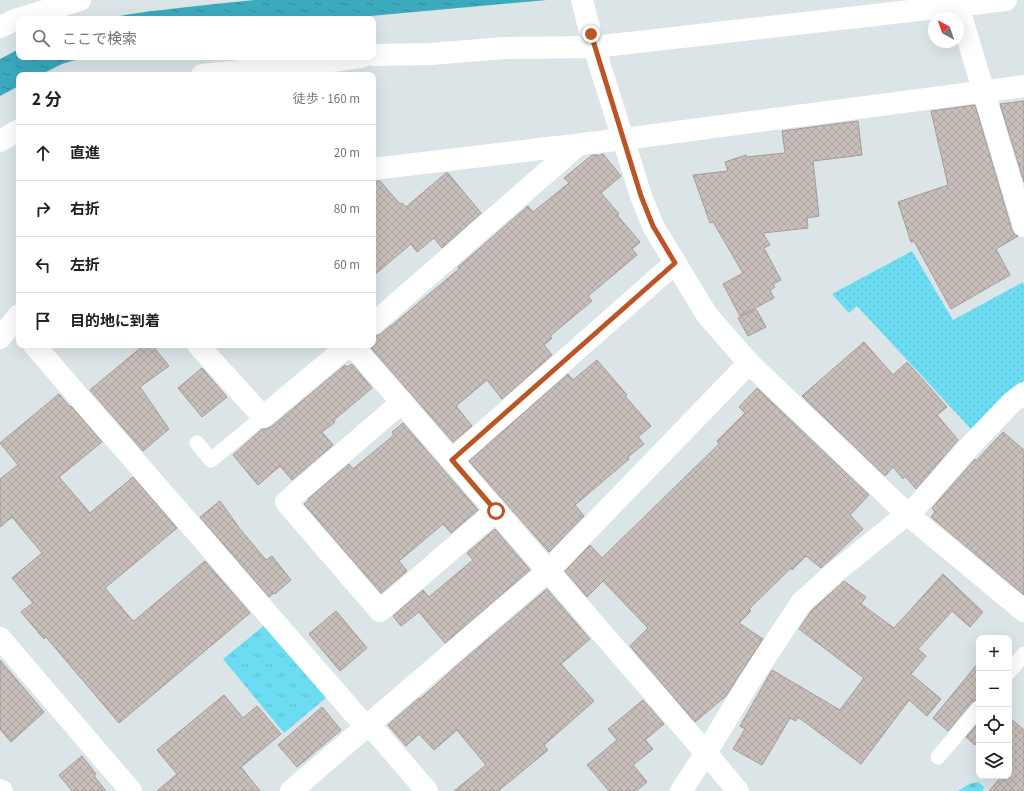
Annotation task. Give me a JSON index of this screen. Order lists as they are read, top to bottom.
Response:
{
  "north": "top left",
  "page": {
    "search": "ここで検索",
    "heading": ["2 分", "徒歩 · 160 m"],
    "list": [
      ["直進", "20 m"],
      ["右折", "80 m"],
      ["左折", "60 m"],
      "目的地に到着"
    ],
    "map_buttons": ["+", "−"]
  }
}
